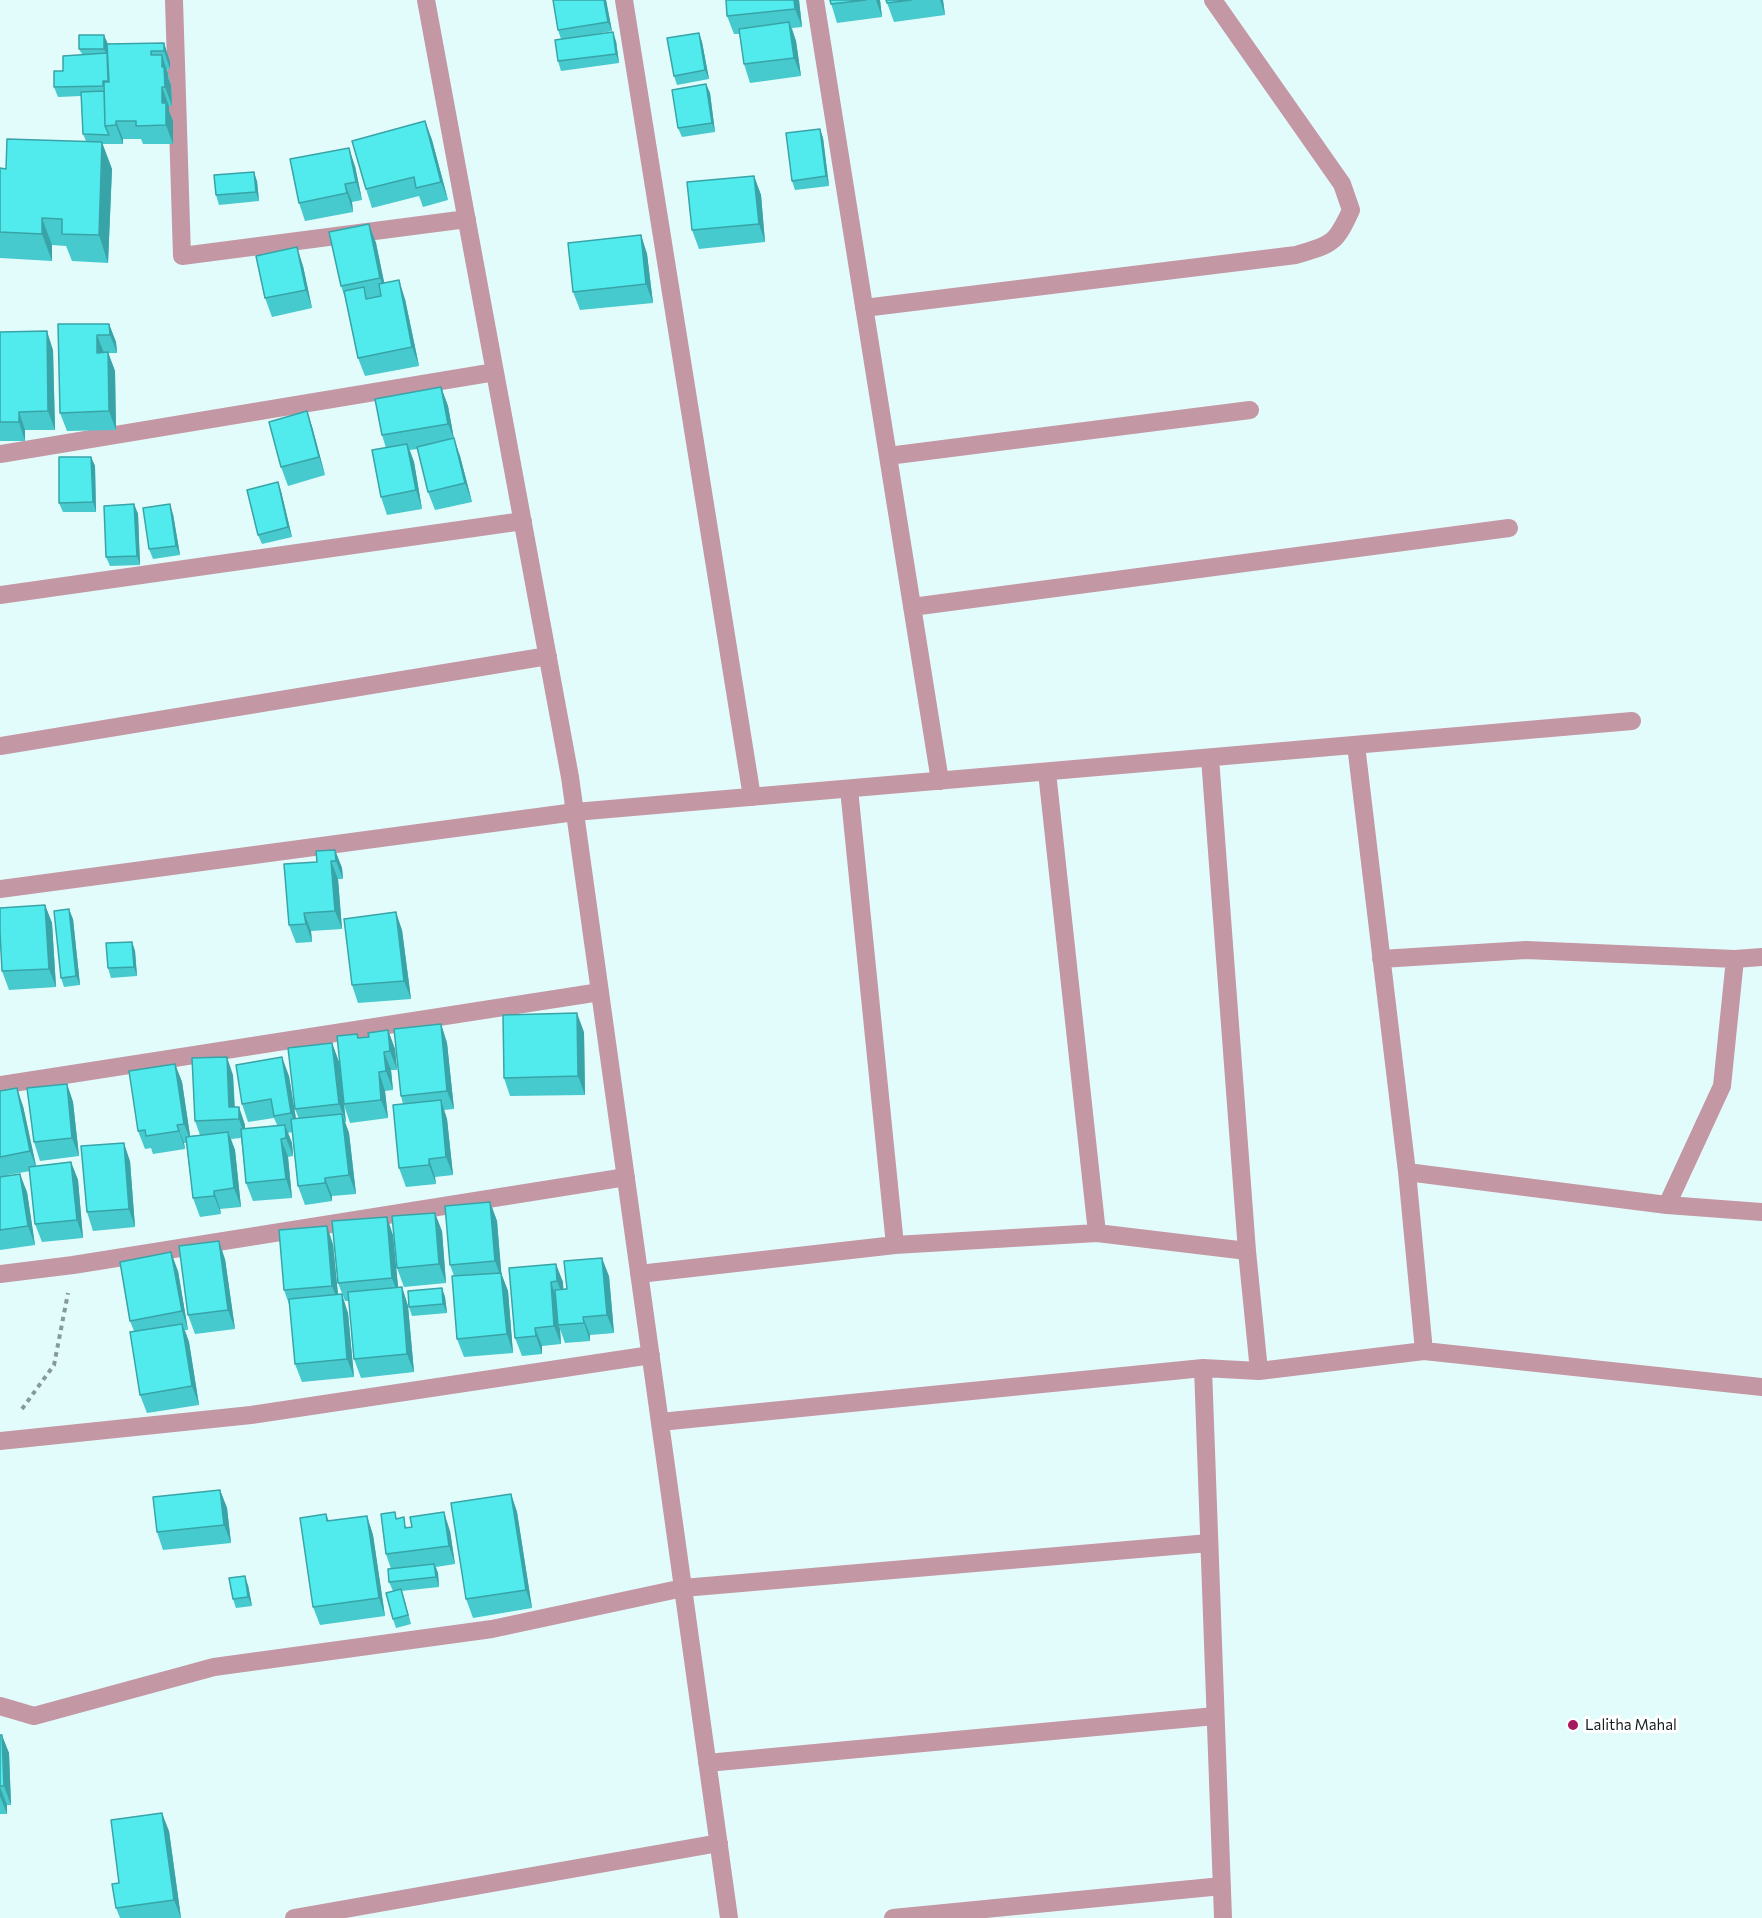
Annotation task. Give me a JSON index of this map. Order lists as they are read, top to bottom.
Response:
{
  "places": ["Lalitha Mahal"]
}
